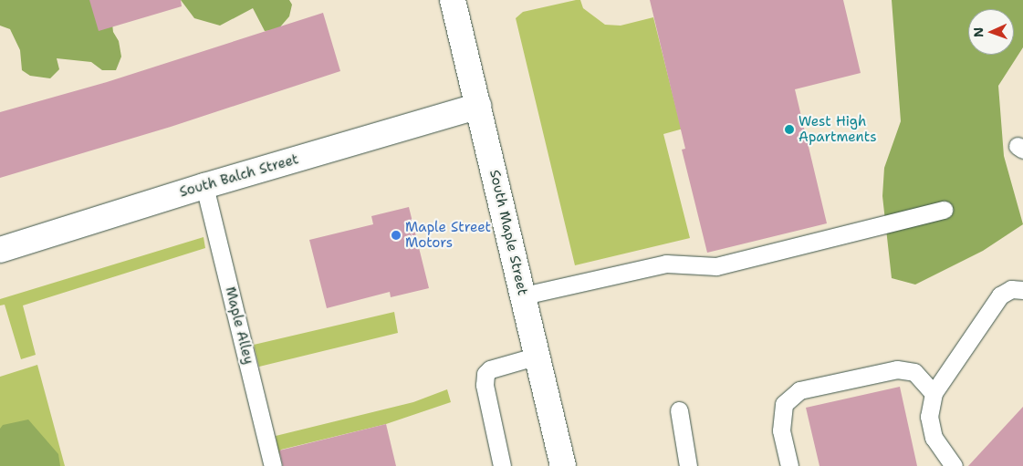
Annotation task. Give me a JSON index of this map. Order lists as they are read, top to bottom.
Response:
{
  "streets": {
    "street": ["South Balch Street", "South Maple Street"],
    "lane": ["Maple Alley"]
  },
  "crossings": [
    ["South Balch Street", "South Maple Street"],
    ["South Balch Street", "Maple Alley"]
  ],
  "places": ["West High Apartments", "Maple Street Motors"],
  "north": "left"
}
